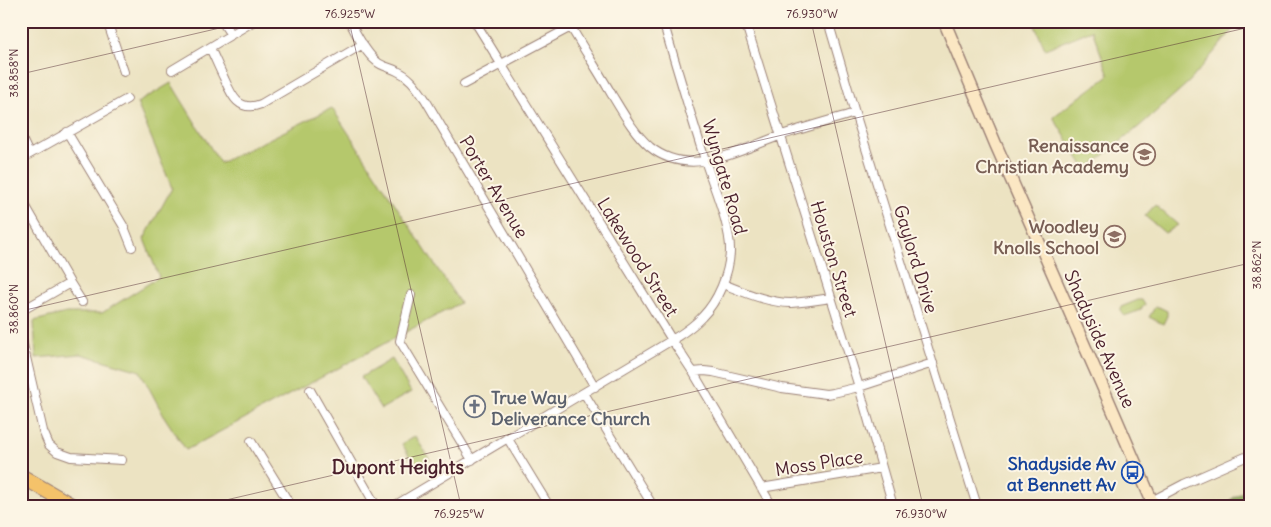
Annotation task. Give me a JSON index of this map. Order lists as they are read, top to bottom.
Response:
{
  "streets": {
    "street": [
      "Wyngate Road",
      "Porter Avenue",
      "Lakewood Street",
      "Houston Street",
      "Gaylord Drive",
      "Shadyside Avenue",
      "Moss Place"
    ]
  },
  "crossings": [
    ["Wyngate Road", "Porter Avenue"],
    ["Wyngate Road", "Lakewood Street"],
    ["Lakewood Street", "Moss Place"],
    ["Houston Street", "Moss Place"]
  ],
  "districts": ["Dupont Heights"],
  "places": {
    "school or university": ["Renaissance Christian Academy", "Woodley Knolls School"],
    "church": ["True Way Deliverance Church"],
    "bus stop": ["Shadyside Av at Bennett Av"]
  },
  "coordinates": [
    "76.925°W",
    "76.930°W",
    "38.858°N",
    "38.862°N",
    "38.860°N"
  ]
}
